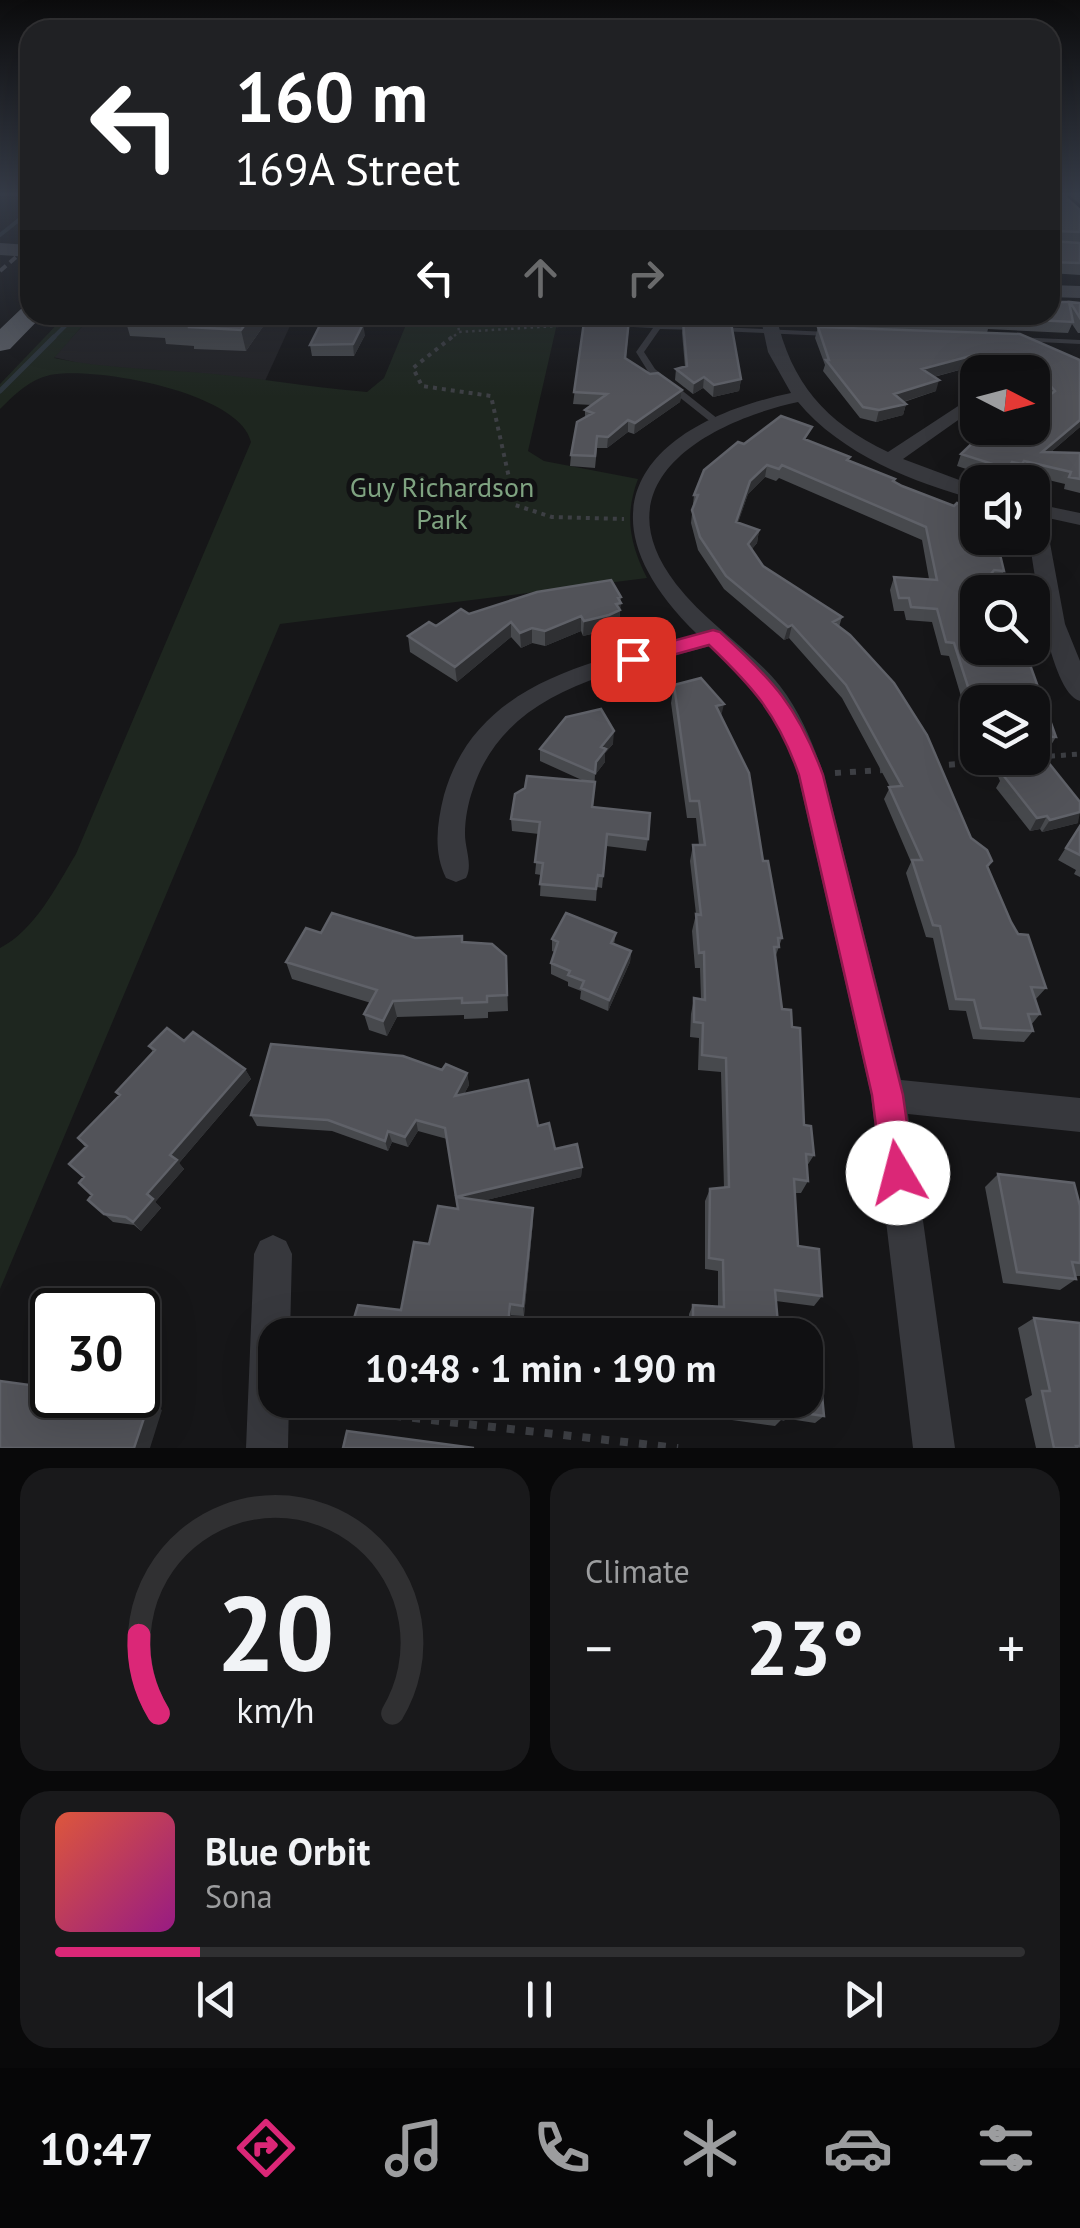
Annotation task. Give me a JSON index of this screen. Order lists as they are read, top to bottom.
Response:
{
  "parks": ["Guy Richardson Park"],
  "north": "right",
  "page": {
    "turn": ["160 m", "169A Street"],
    "limit": "30",
    "trip": "10:48 · 1 min · 190 m",
    "tile": "Climate",
    "heat": ["−", "23°", "+"],
    "song": ["Blue Orbit", "Sona"],
    "tabs": "10:47",
    "gauge": ["20", "km/h"]
  }
}
